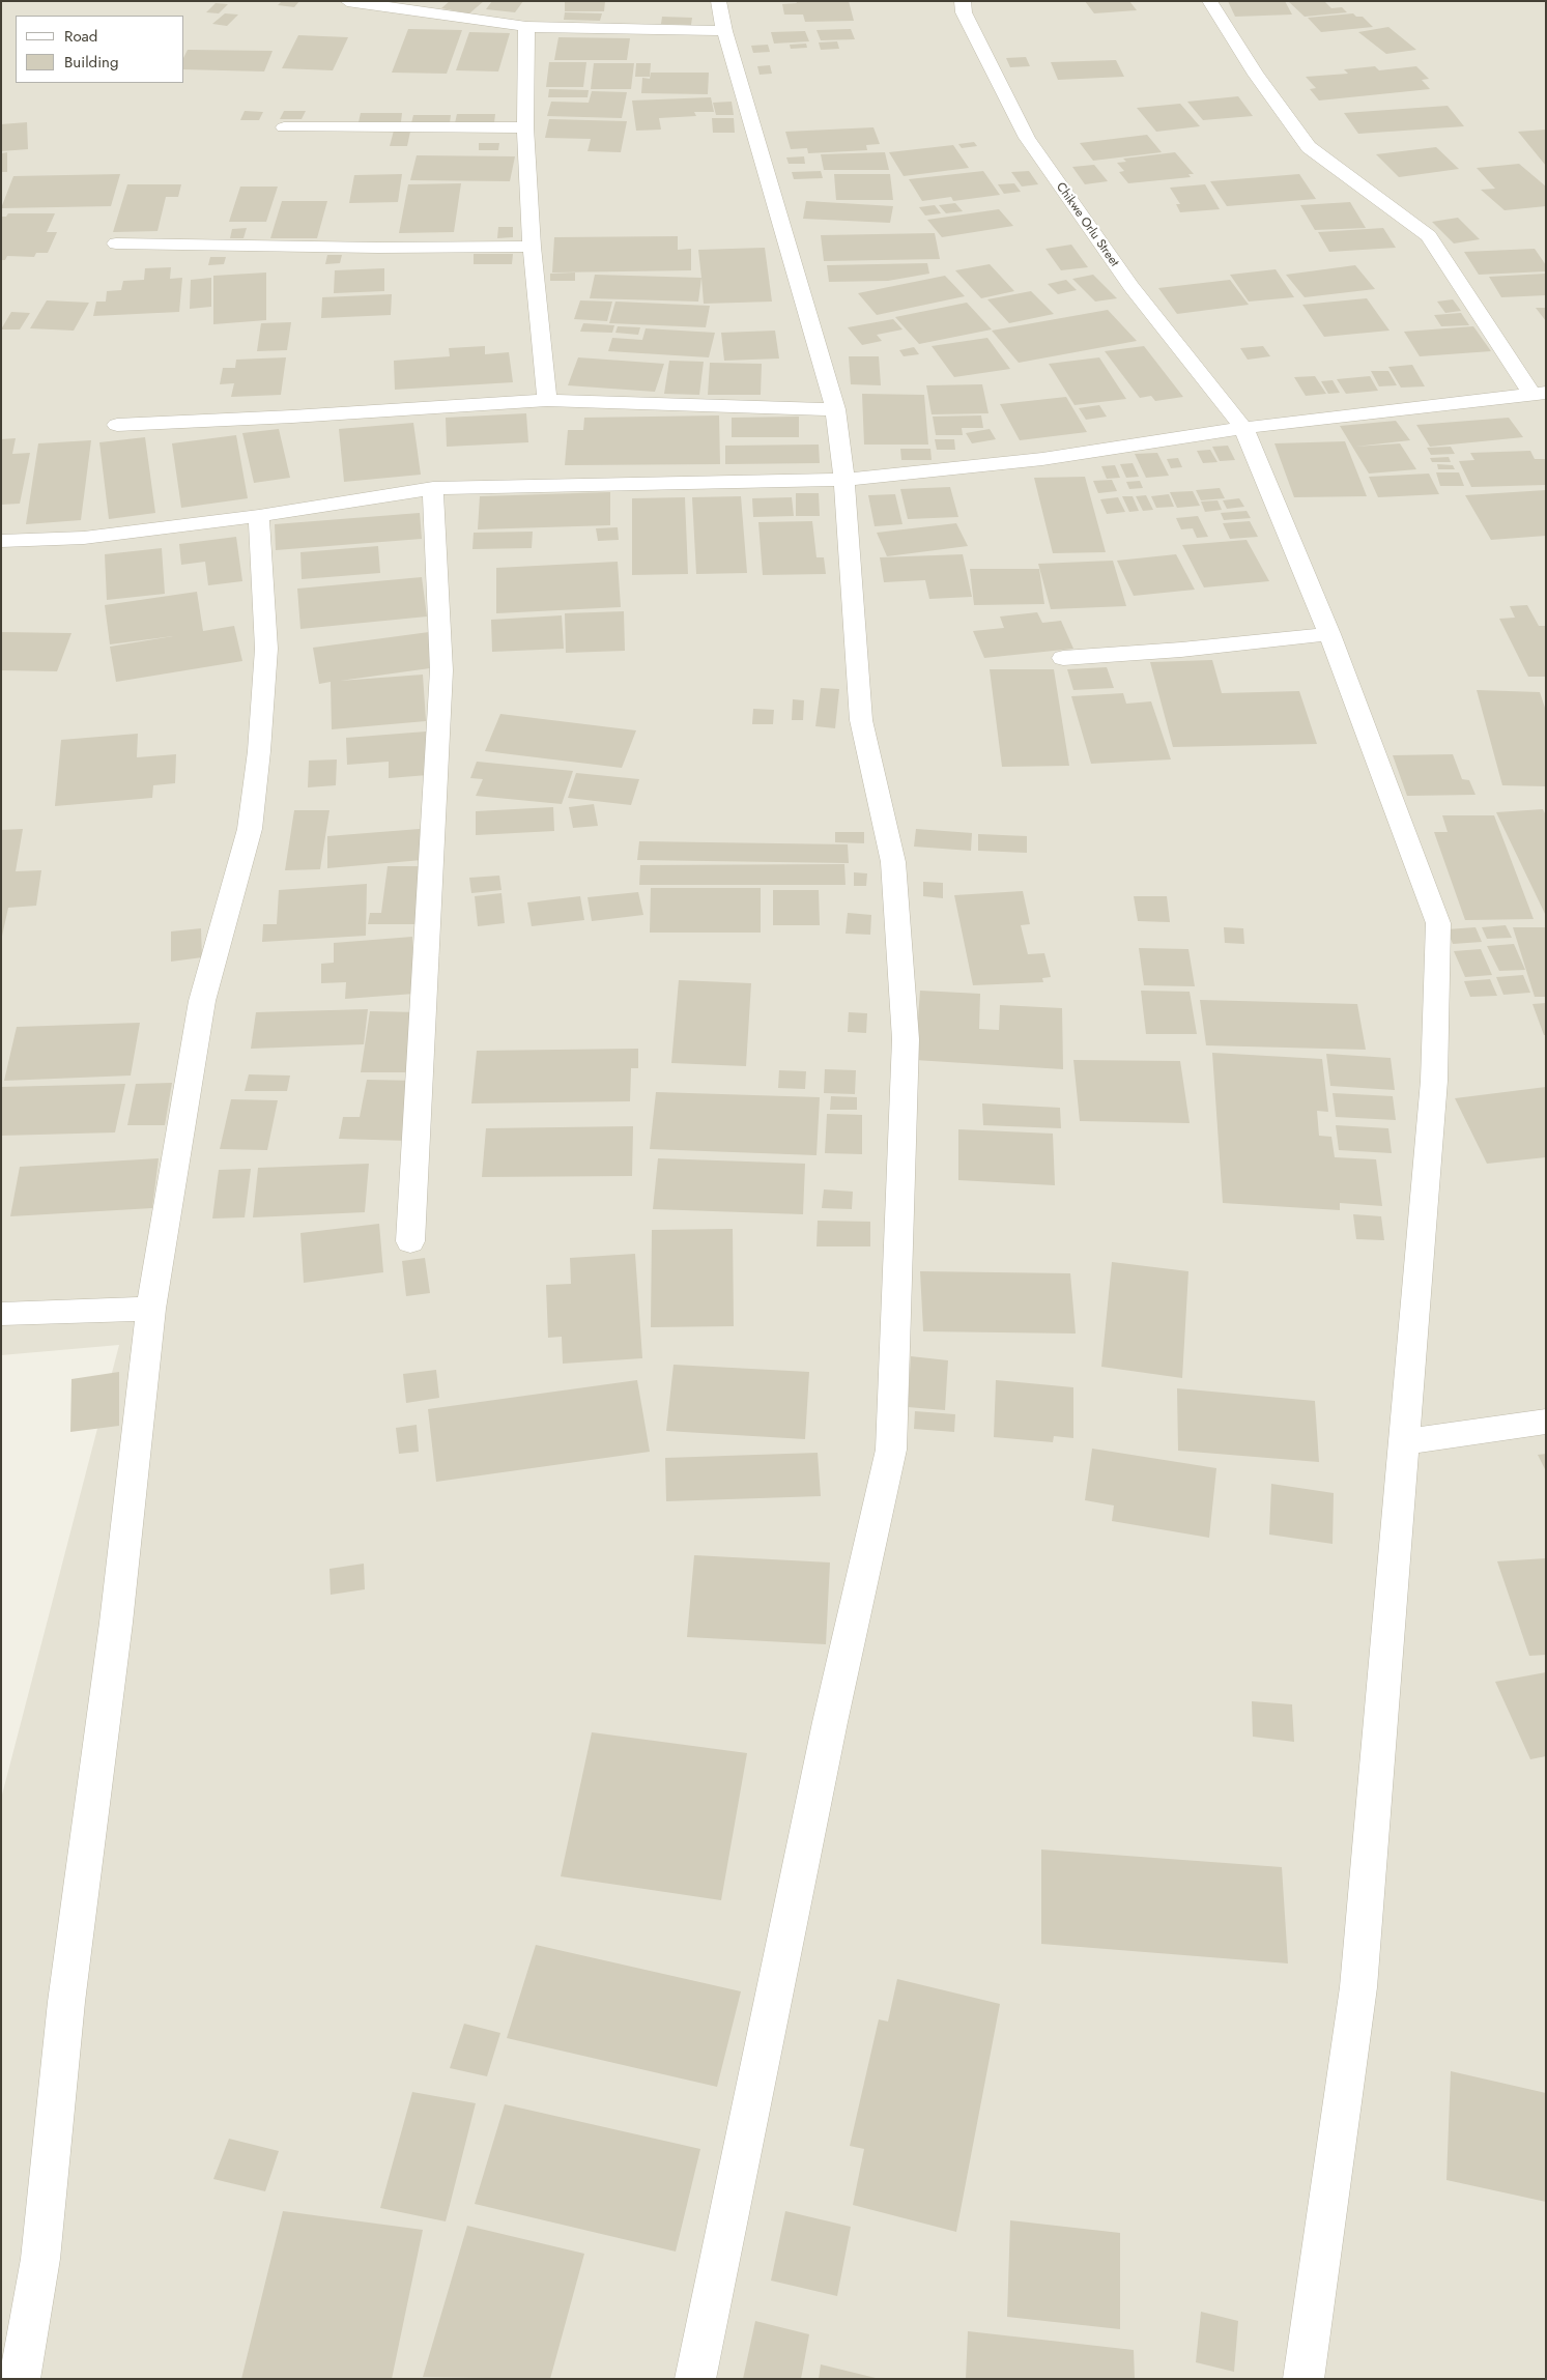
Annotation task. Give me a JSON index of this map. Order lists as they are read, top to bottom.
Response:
{
  "streets": {
    "street": ["Chikwe Orlu Street"]
  },
  "legend": ["Road", "Building"]
}
